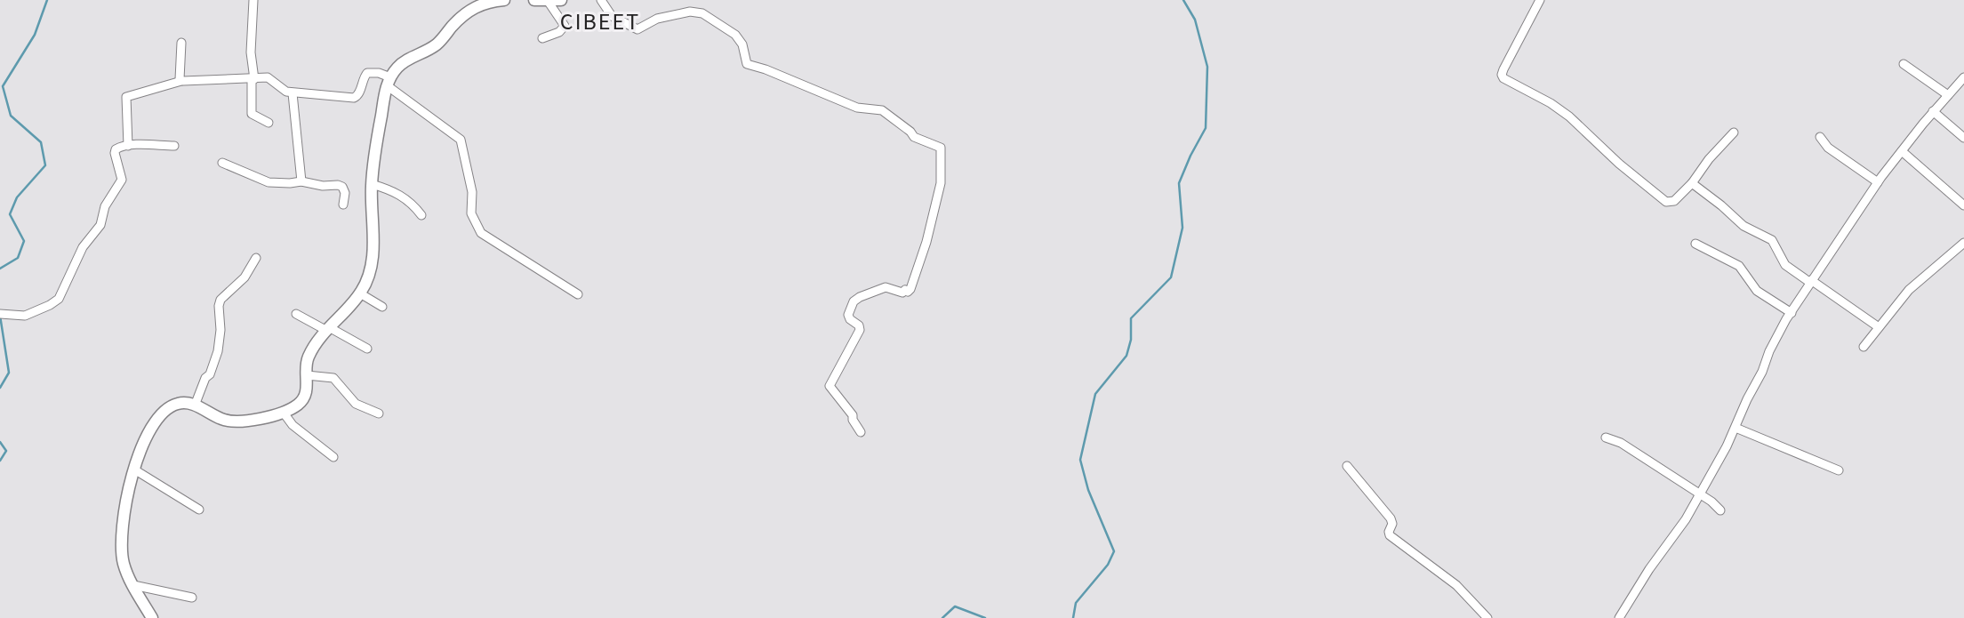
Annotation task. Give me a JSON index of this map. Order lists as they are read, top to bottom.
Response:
{
  "districts": ["CIBEET"]
}
